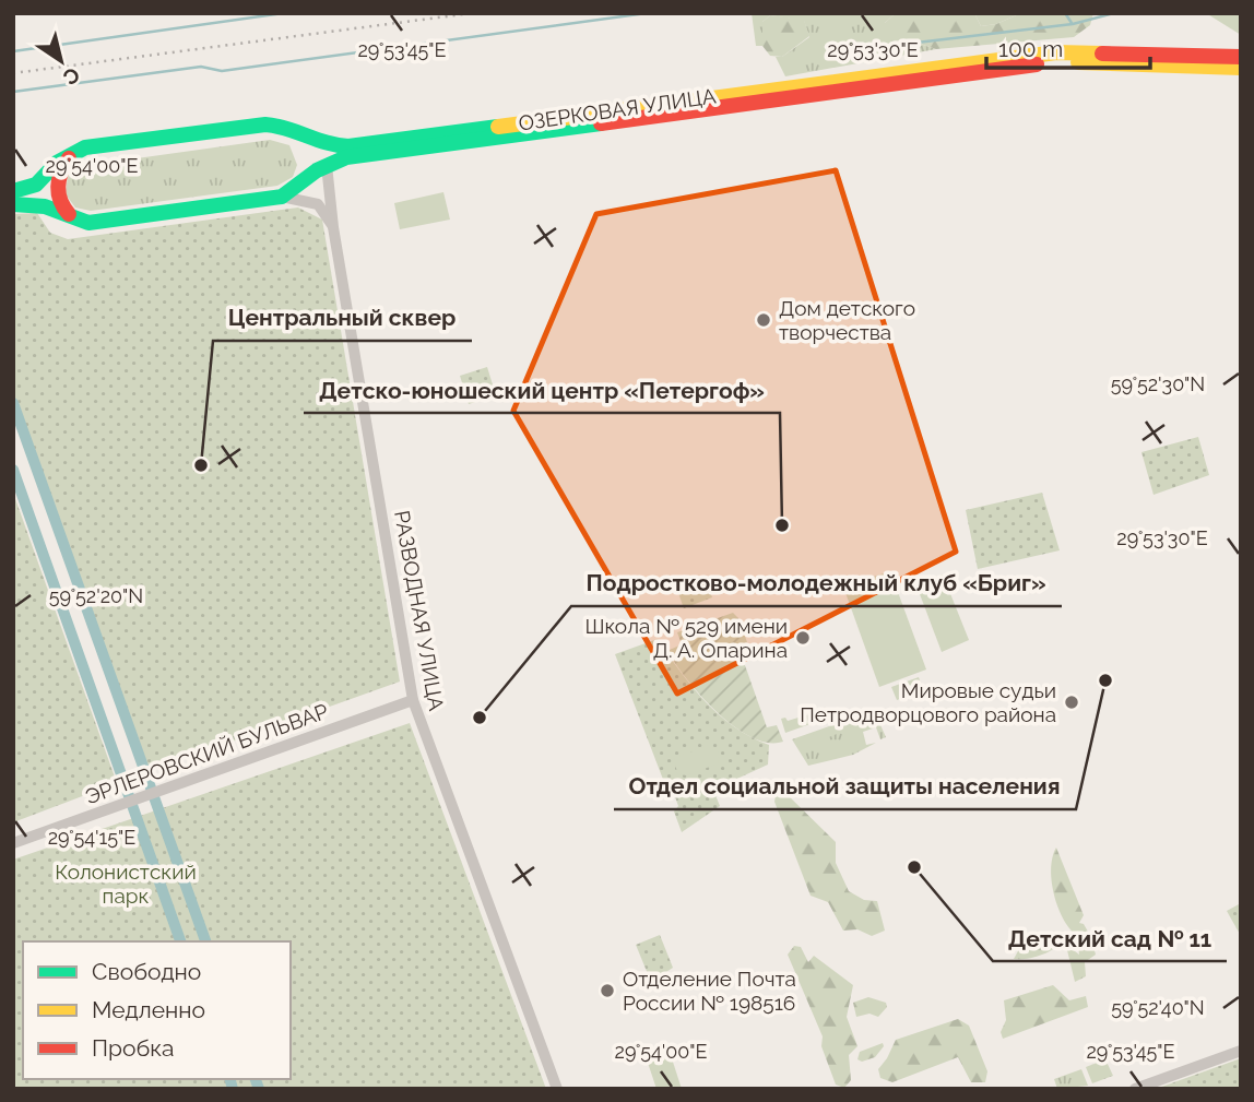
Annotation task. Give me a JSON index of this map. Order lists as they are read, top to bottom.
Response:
{
  "streets": {
    "street": ["ОЗЕРКОВАЯ УЛИЦА", "РАЗВОДНАЯ УЛИЦА", "ЭРЛЕРОВСКИЙ БУЛЬВАР"]
  },
  "crossings": [
    ["ОЗЕРКОВАЯ УЛИЦА", "РАЗВОДНАЯ УЛИЦА"],
    ["РАЗВОДНАЯ УЛИЦА", "ЭРЛЕРОВСКИЙ БУЛЬВАР"]
  ],
  "parks": ["Колонистский парк"],
  "places": [
    "Дом детского творчества",
    "Центральный сквер",
    "Детско-юношеский центр «Петергоф»",
    "Школа № 529 имени Д. А. Опарина",
    "Отдел социальной защиты населения",
    "Мировые судьи Петродворцового района",
    "Подростково-молодежный клуб «Бриг»",
    "Детский сад № 11",
    "Отделение Почта России № 198516"
  ],
  "legend": ["Свободно", "Медленно", "Пробка"],
  "scale_bar": "100 m",
  "north": "bottom right",
  "coordinates": [
    "29°53'45\"E",
    "29°53'30\"E",
    "29°54'00\"E",
    "59°52'30\"N",
    "59°52'20\"N",
    "29°54'15\"E",
    "59°52'40\"N"
  ]
}
